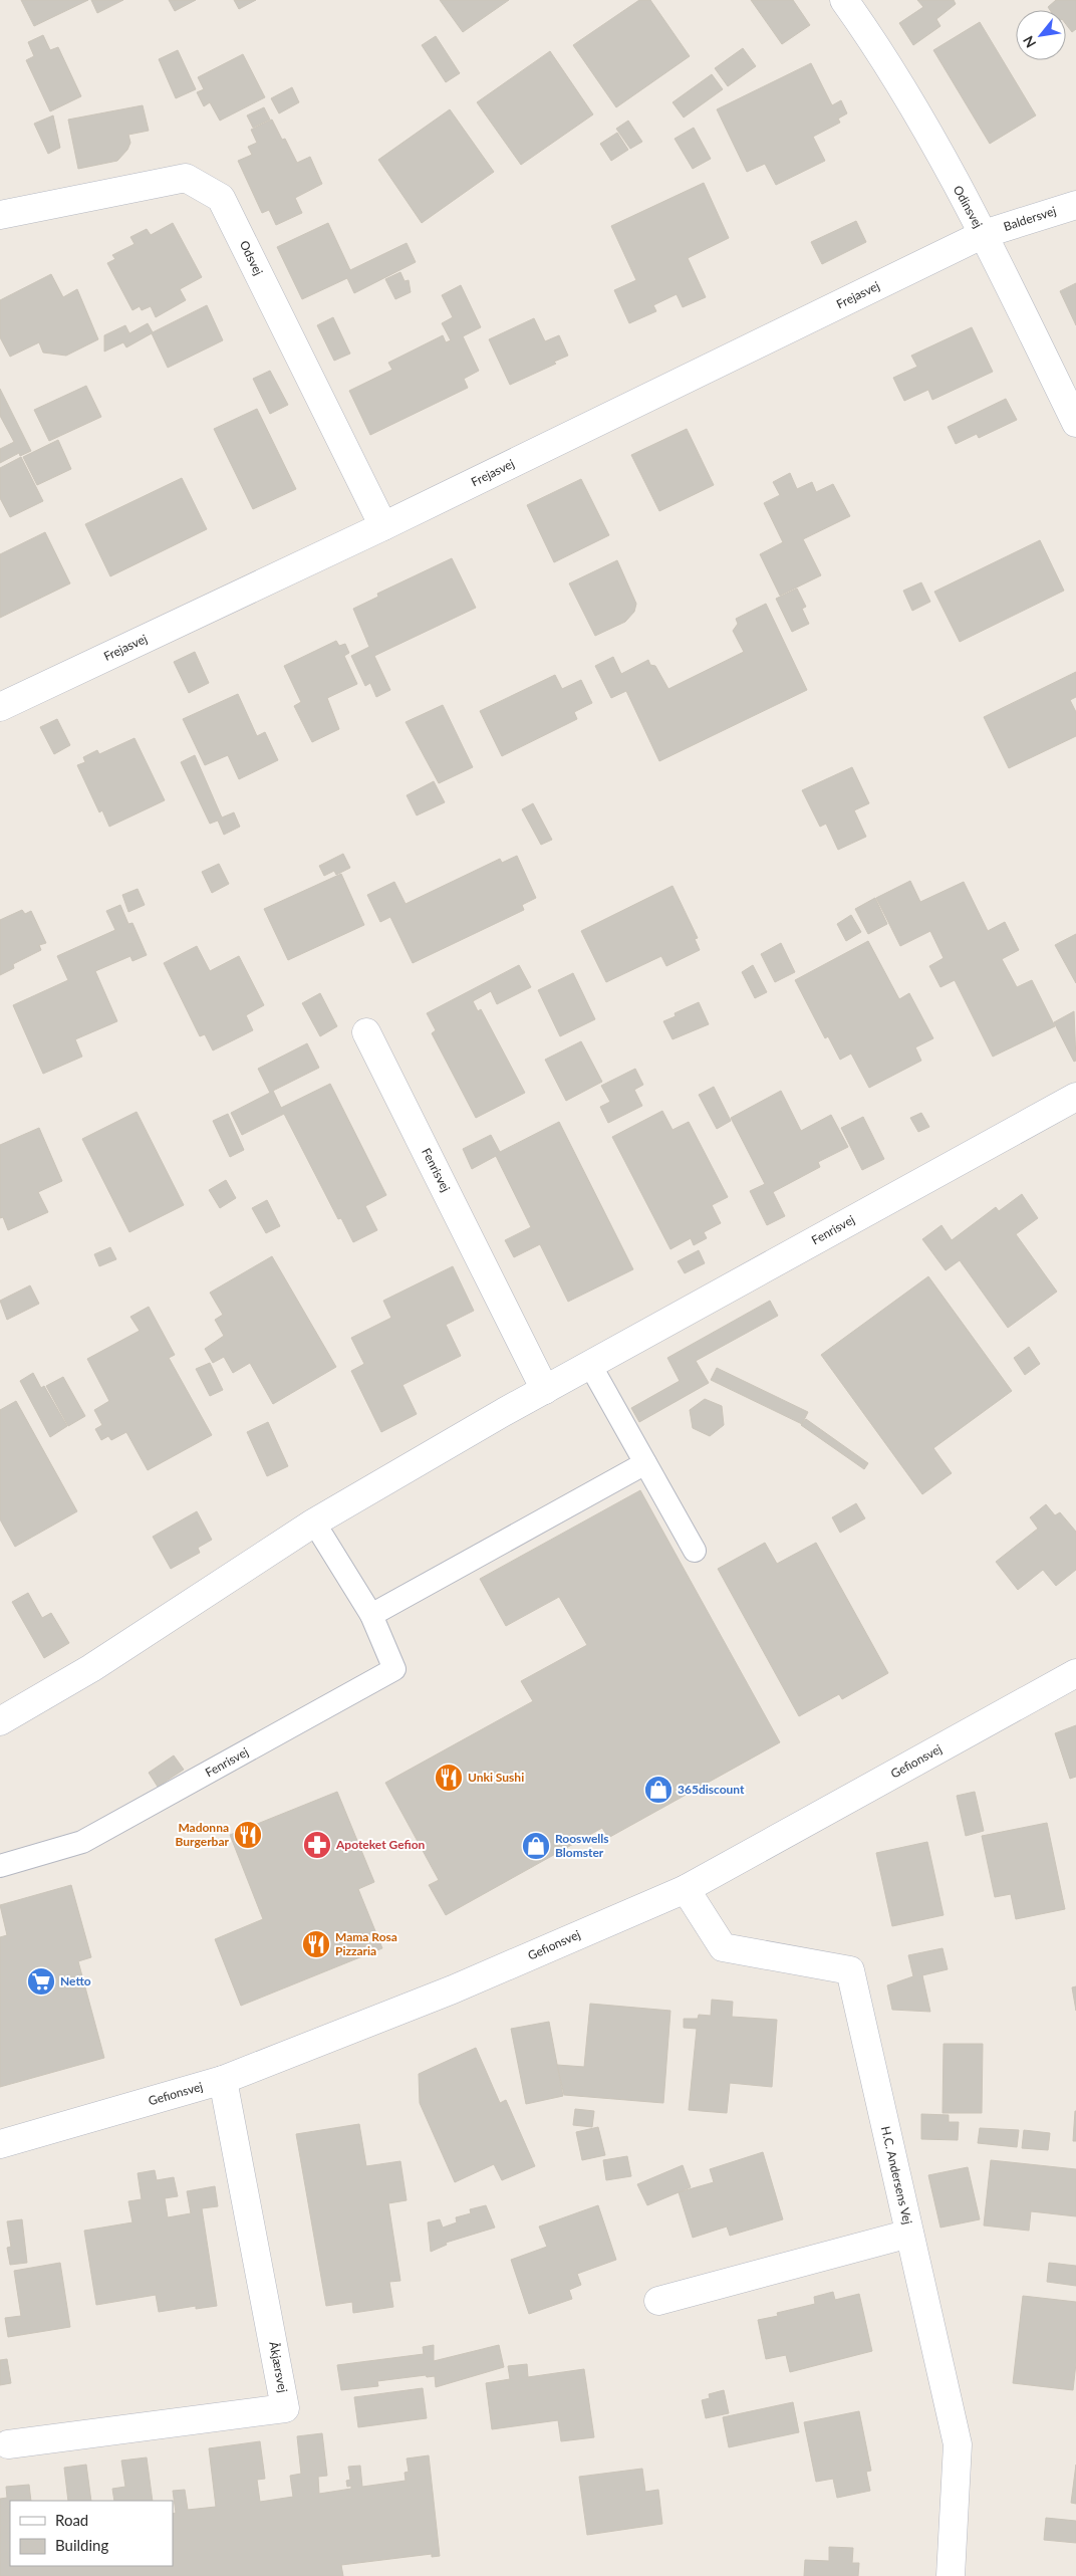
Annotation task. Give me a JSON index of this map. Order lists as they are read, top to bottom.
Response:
{
  "streets": {
    "street": [
      "Odinsvej",
      "Baldersvej",
      "Odsvej",
      "Frejasvej",
      "Fenrisvej",
      "Gefionsvej",
      "H.C. Andersens Vej",
      "Åkjærsvej"
    ]
  },
  "crossings": [
    ["Odinsvej", "Baldersvej"],
    ["Odinsvej", "Frejasvej"],
    ["Baldersvej", "Frejasvej"],
    ["Odsvej", "Frejasvej"],
    ["Gefionsvej", "H.C. Andersens Vej"],
    ["Gefionsvej", "Åkjærsvej"]
  ],
  "places": {
    "restaurant": ["Unki Sushi", "Madonna Burgerbar", "Mama Rosa Pizzaria"],
    "shop": ["365discount", "Rooswells Blomster"],
    "pharmacy": ["Apoteket Gefion"],
    "supermarket": ["Netto"]
  },
  "legend": ["Road", "Building"],
  "north": "bottom left"
}
